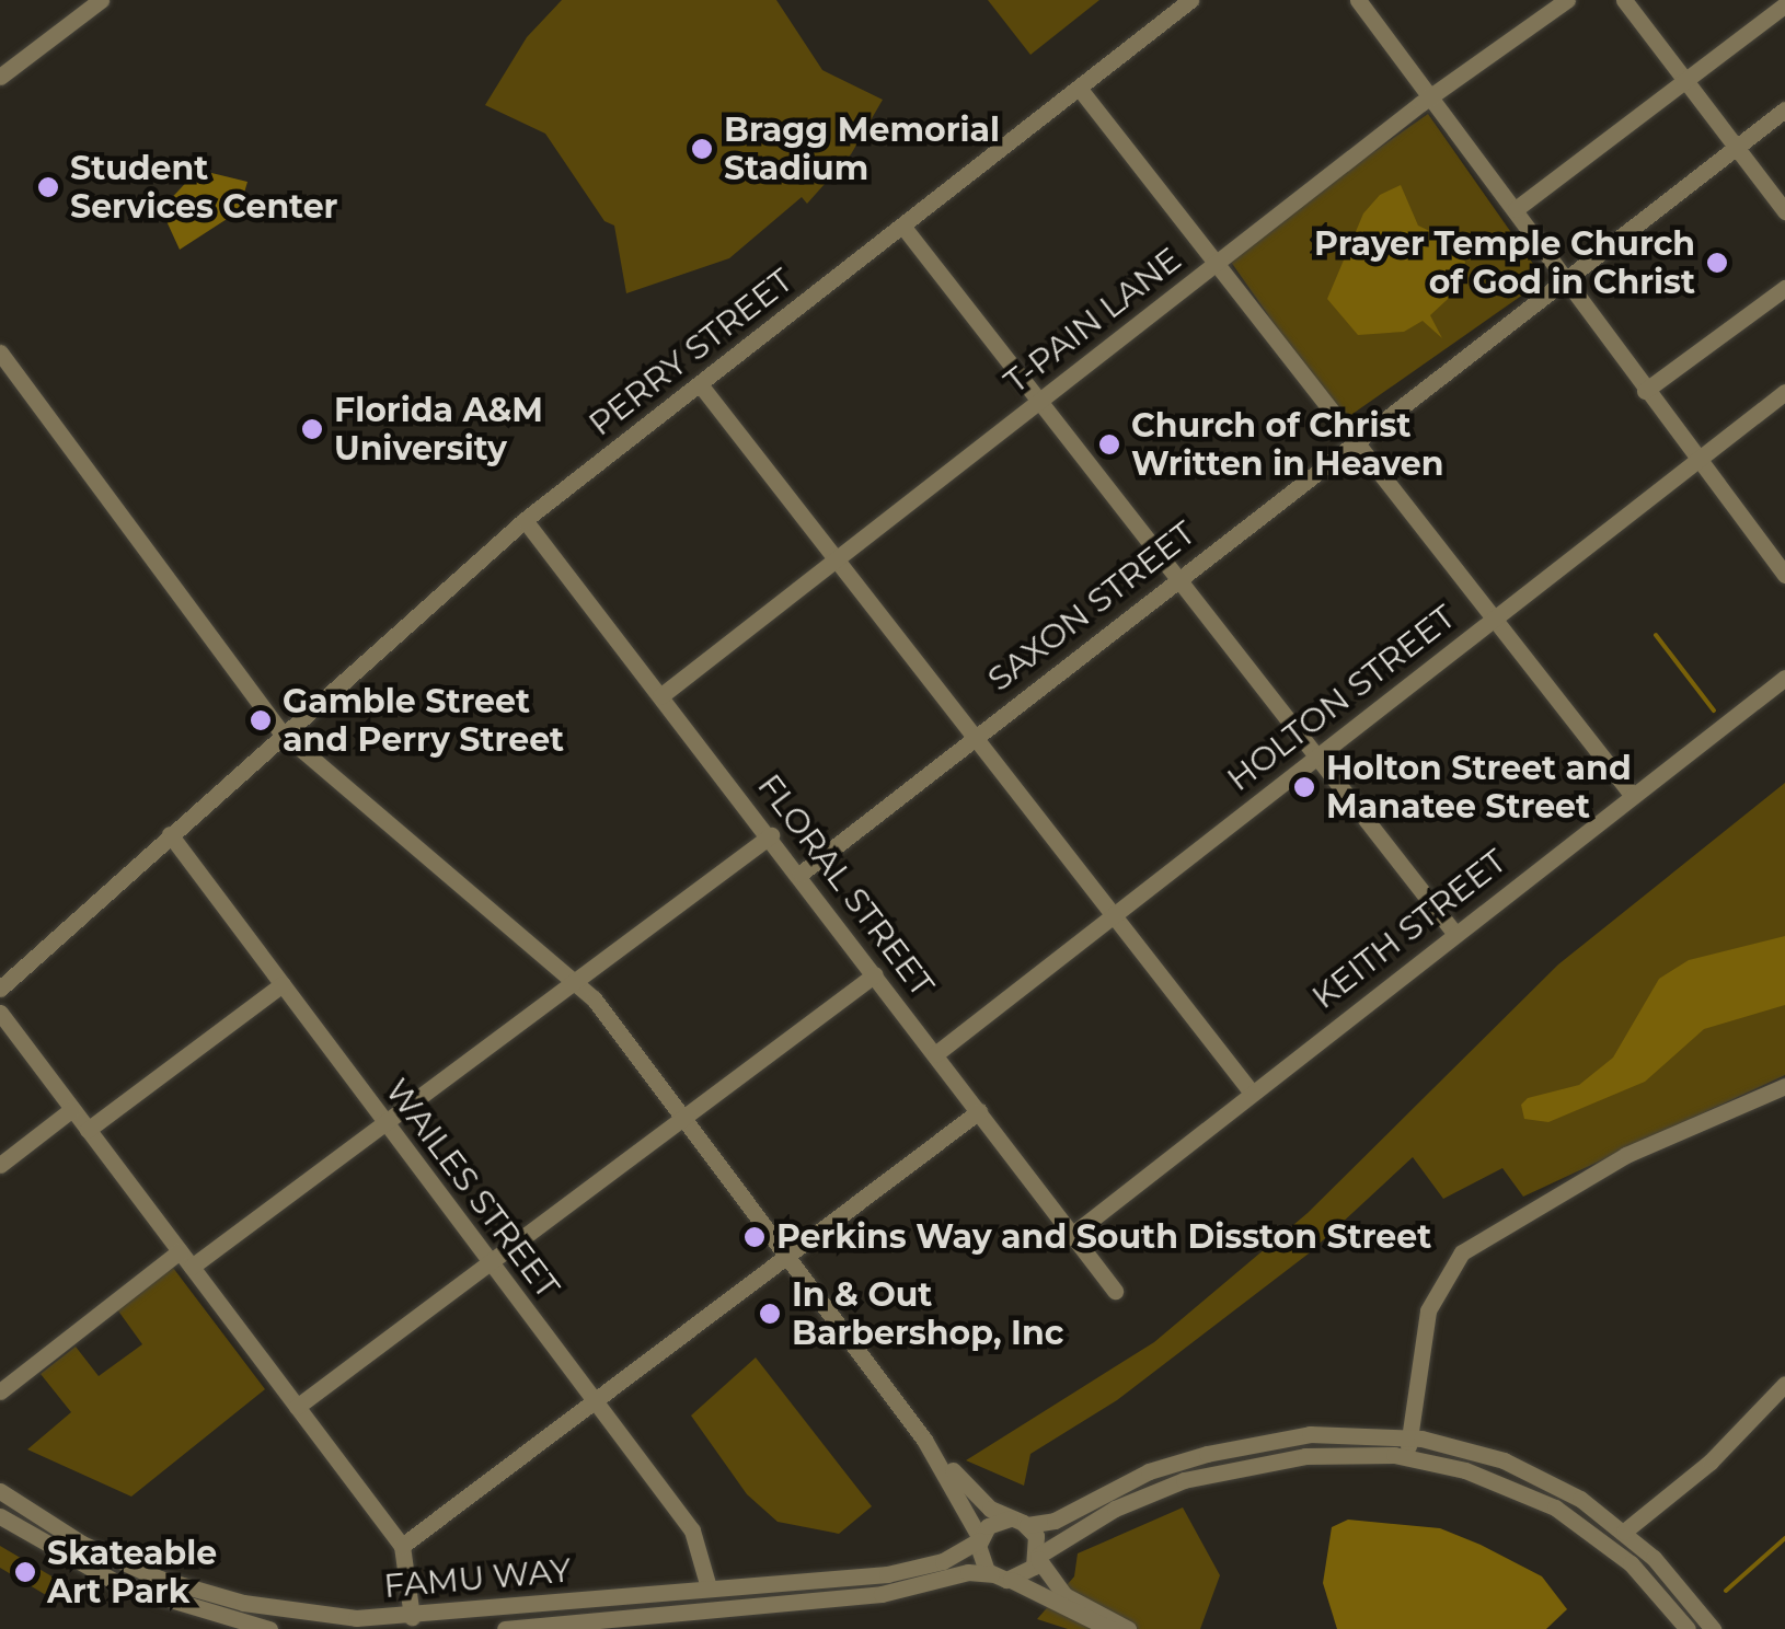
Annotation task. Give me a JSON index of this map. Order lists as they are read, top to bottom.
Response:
{
  "streets": {
    "street": [
      "T-PAIN LANE",
      "PERRY STREET",
      "SAXON STREET",
      "HOLTON STREET",
      "FLORAL STREET",
      "KEITH STREET",
      "WAILES STREET",
      "FAMU WAY"
    ]
  },
  "crossings": [
    ["T-PAIN LANE", "FLORAL STREET"],
    ["PERRY STREET", "FLORAL STREET"],
    ["PERRY STREET", "WAILES STREET"],
    ["SAXON STREET", "FLORAL STREET"],
    ["HOLTON STREET", "FLORAL STREET"],
    ["FLORAL STREET", "KEITH STREET"],
    ["WAILES STREET", "FAMU WAY"]
  ],
  "places": [
    "Bragg Memorial Stadium",
    "Student Services Center",
    "Prayer Temple Church of God in Christ",
    "Florida A&M University",
    "Church of Christ Written in Heaven",
    "Gamble Street and Perry Street",
    "Holton Street and Manatee Street",
    "Perkins Way and South Disston Street",
    "In & Out Barbershop, Inc",
    "Skateable Art Park"
  ]
}
